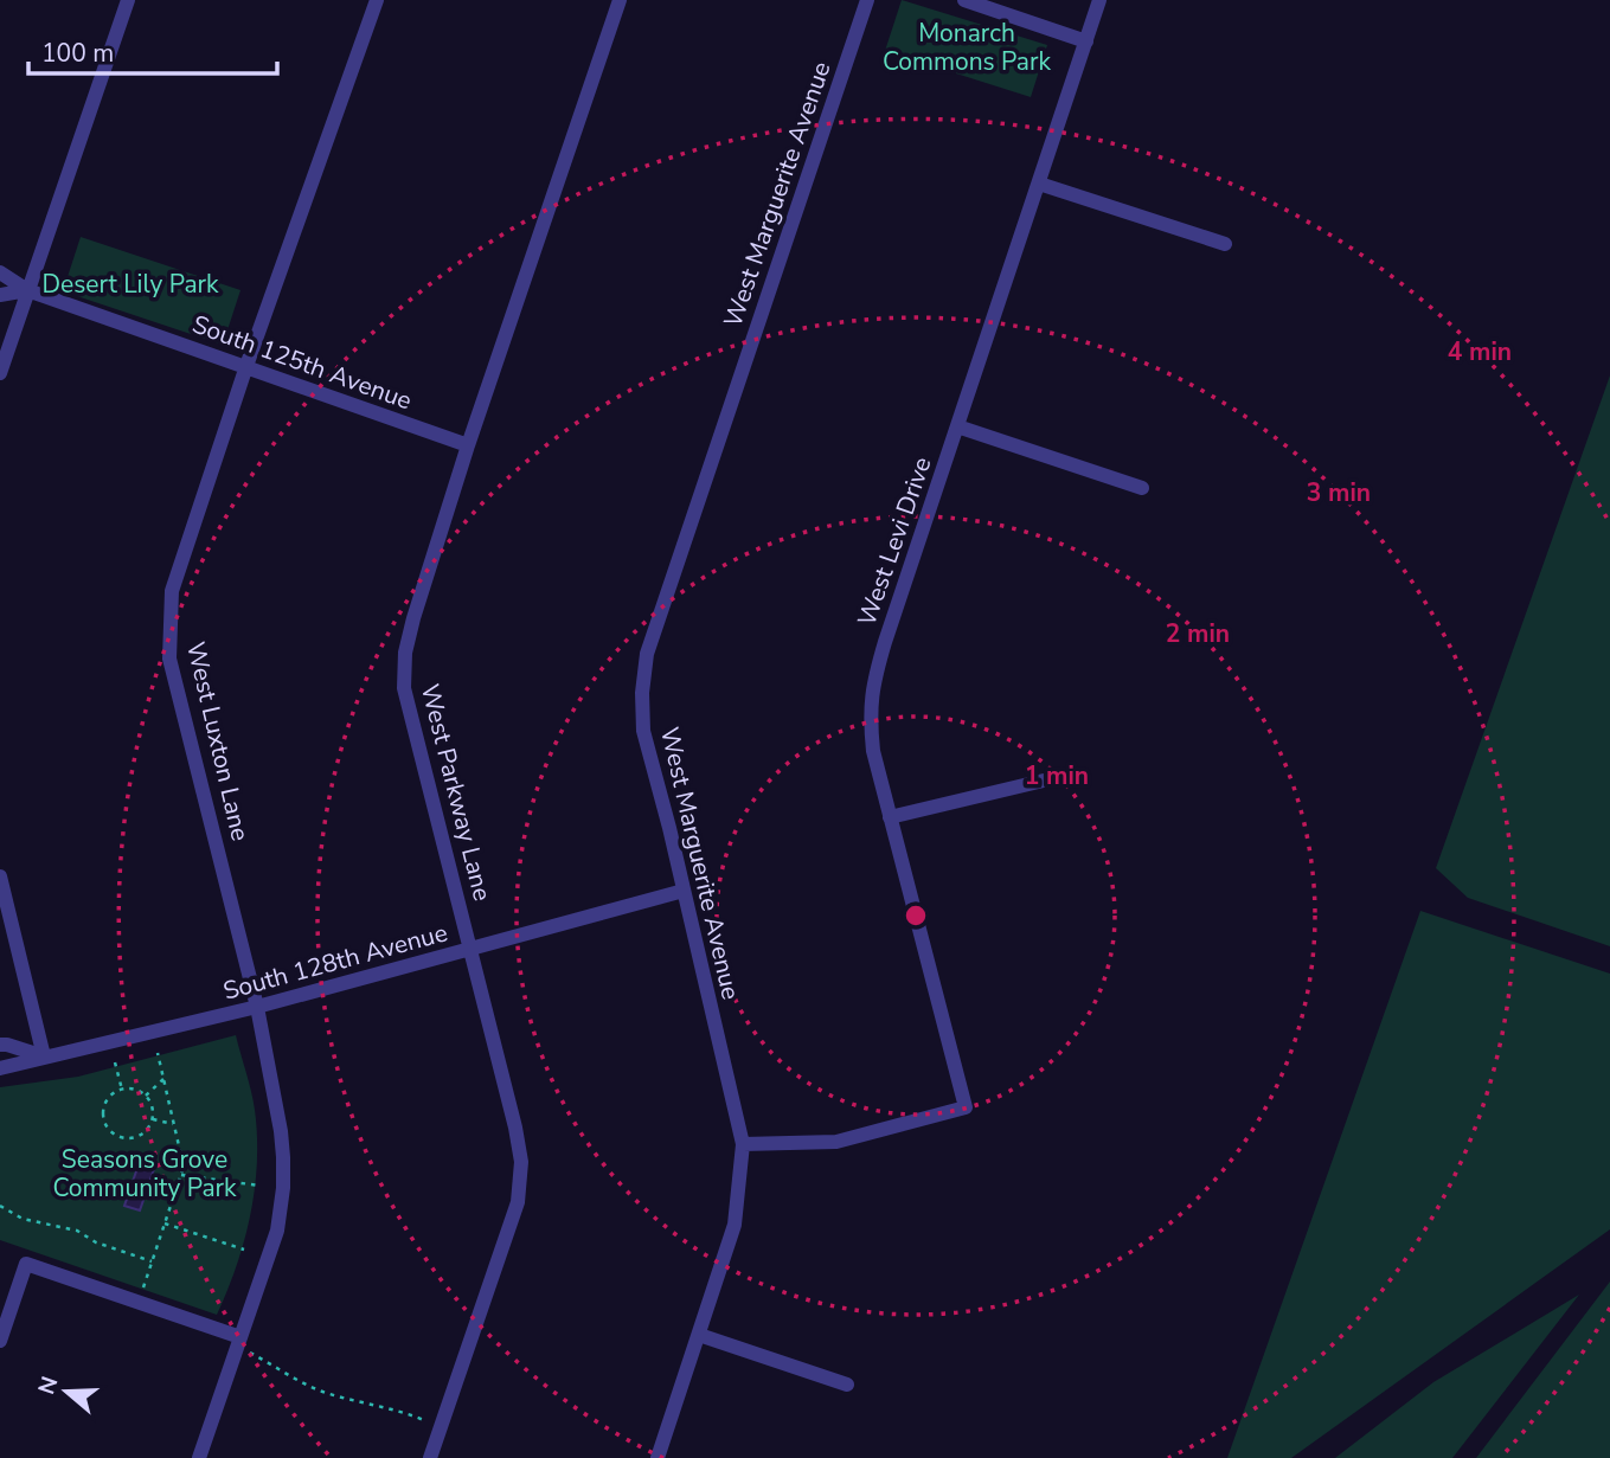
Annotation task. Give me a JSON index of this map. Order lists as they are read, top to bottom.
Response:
{
  "streets": {
    "street": [
      "West Marguerite Avenue",
      "South 125th Avenue",
      "West Levi Drive",
      "West Luxton Lane",
      "West Parkway Lane",
      "South 128th Avenue"
    ]
  },
  "crossings": [
    ["West Marguerite Avenue", "West Levi Drive"],
    ["West Marguerite Avenue", "South 128th Avenue"],
    ["South 125th Avenue", "West Luxton Lane"],
    ["South 125th Avenue", "West Parkway Lane"],
    ["West Luxton Lane", "South 128th Avenue"],
    ["West Parkway Lane", "South 128th Avenue"]
  ],
  "parks": ["Monarch Commons Park", "Desert Lily Park", "Seasons Grove Community Park"],
  "scale_bar": "100 m",
  "north": "left",
  "rings": [
    "4 min",
    "3 min",
    "2 min",
    "1 min"
  ]
}
